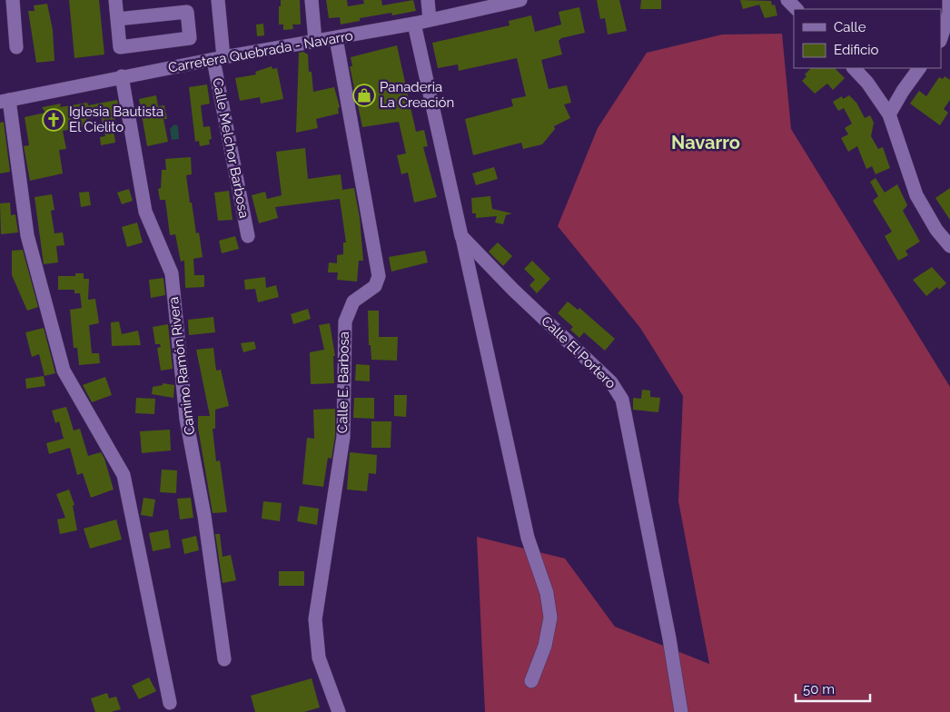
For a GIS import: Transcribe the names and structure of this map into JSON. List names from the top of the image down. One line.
{"streets":{"street":["Carretera Quebrada - Navarro","Calle Melchor Barbosa","Calle El Portero","Camino Ramón Rivera","Calle E. Barbosa"]},"crossings":[["Carretera Quebrada - Navarro","Calle Melchor Barbosa"],["Carretera Quebrada - Navarro","Camino Ramón Rivera"],["Carretera Quebrada - Navarro","Calle E. Barbosa"]],"districts":["Navarro"],"places":{"shop":["Panaderia La Creación"],"church":["Iglesia Bautista El Cielito"]},"legend":["Calle","Edificio"],"scale_bar":"50 m"}
